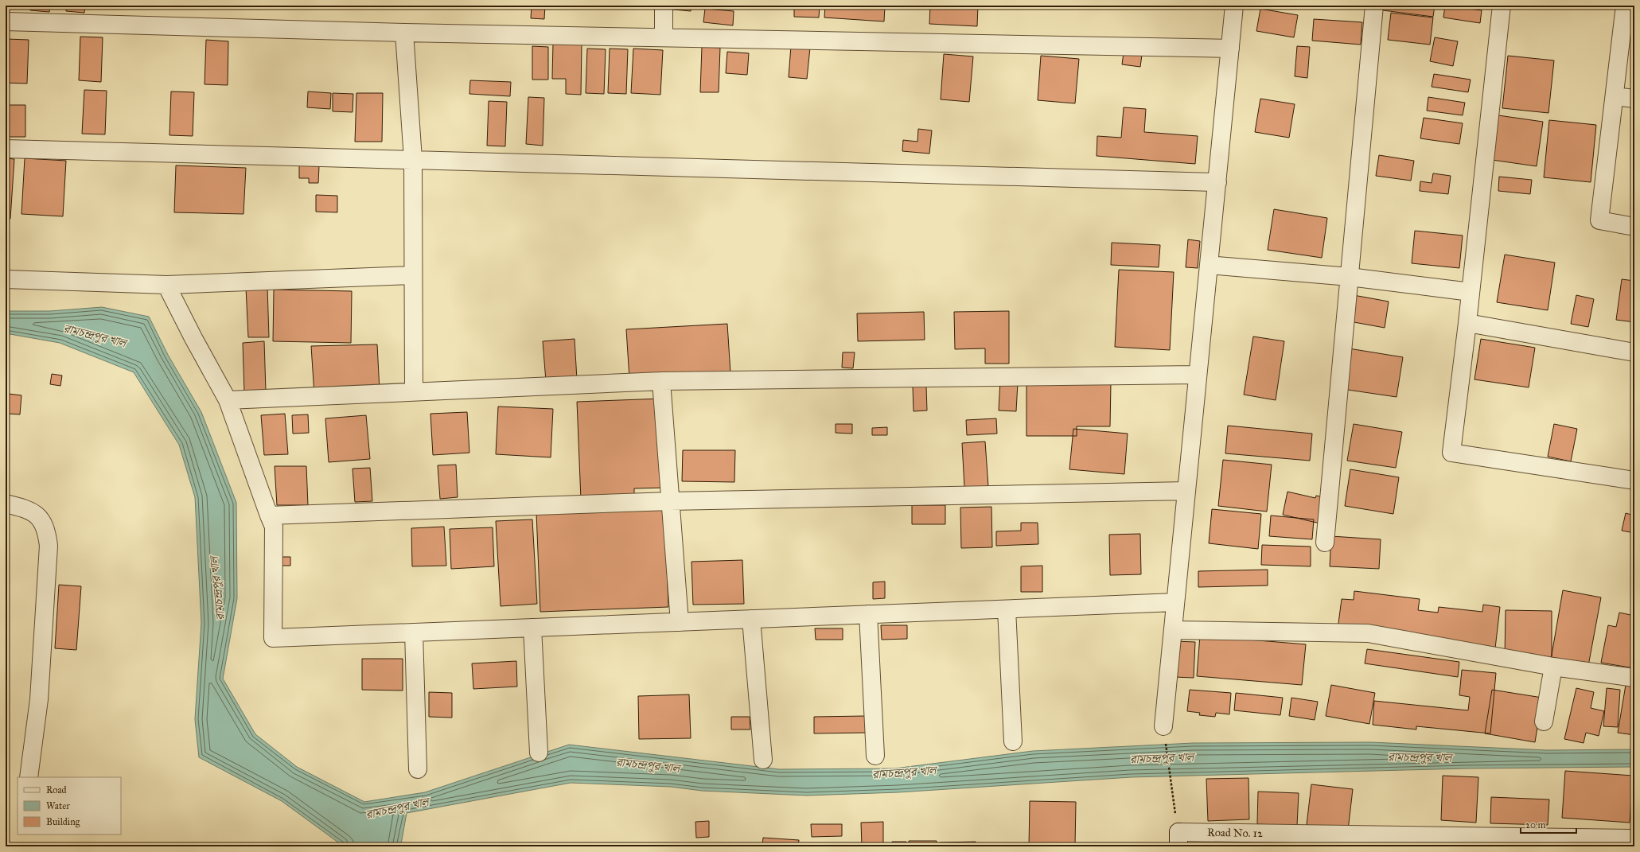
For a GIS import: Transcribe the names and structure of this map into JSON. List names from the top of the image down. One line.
{"streets":{"street":["Road No. 12"]},"water":["রামচন্দ্রপুর খাল"],"legend":["Road","Water","Building"],"scale_bar":"20 m"}
